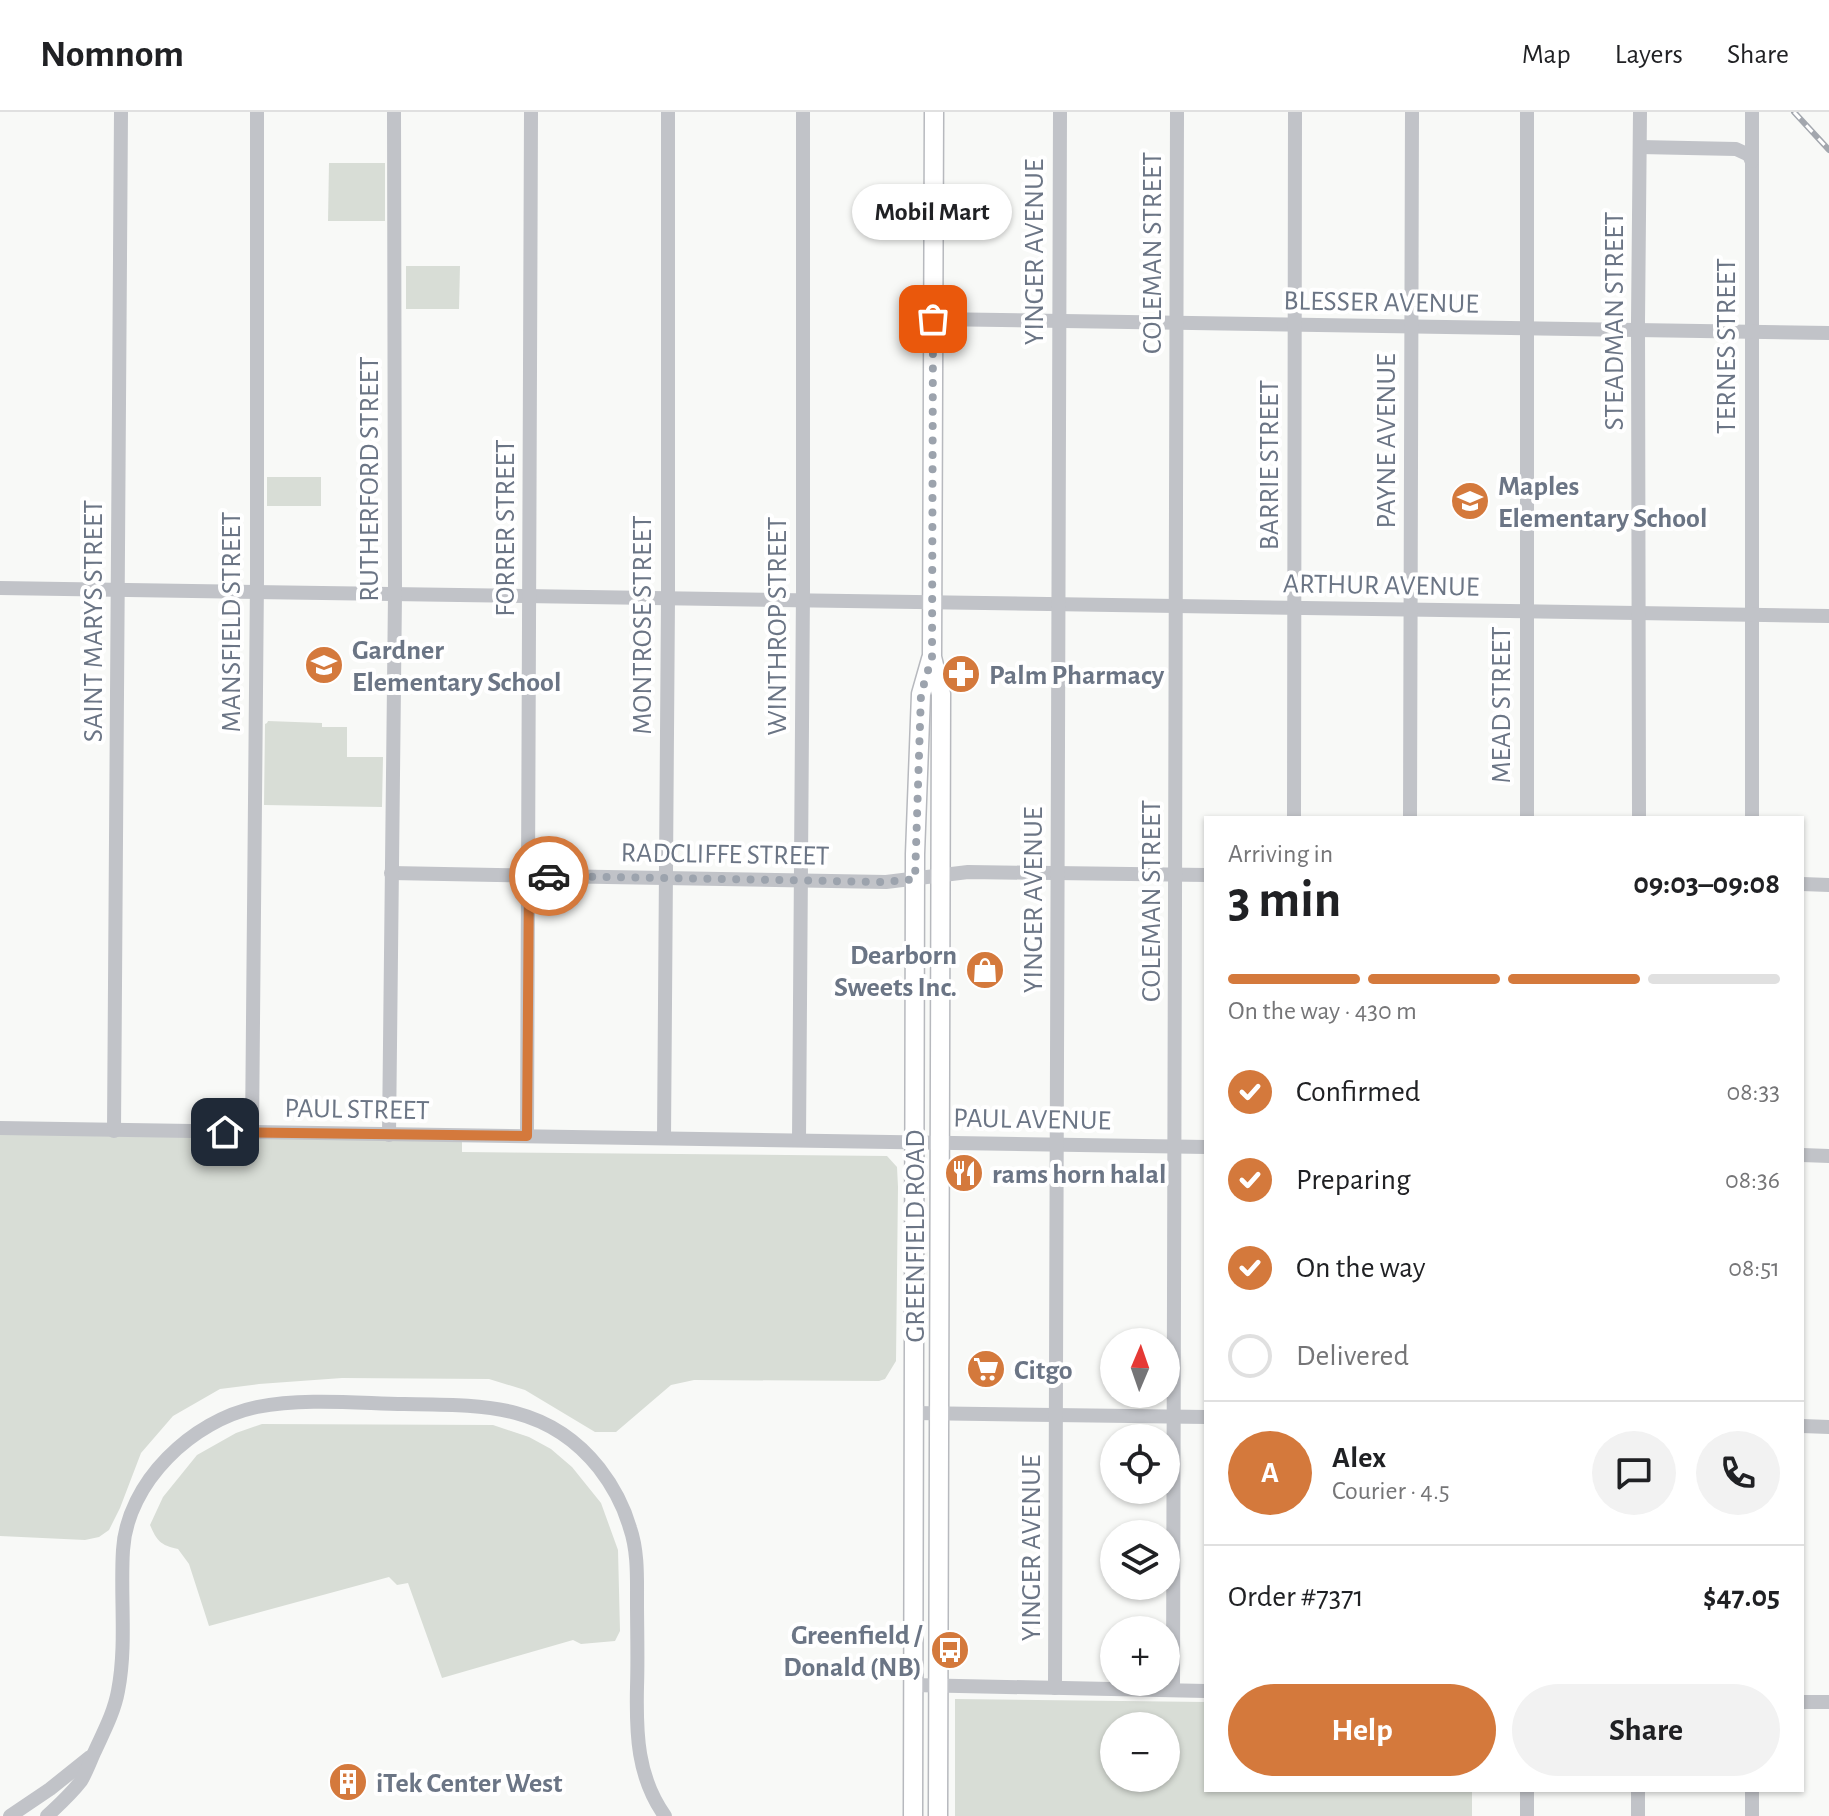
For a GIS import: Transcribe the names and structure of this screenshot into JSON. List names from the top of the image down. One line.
{"streets":{"main road":["GREENFIELD ROAD"],"street":["YINGER AVENUE","COLEMAN STREET","BLESSER AVENUE","STEADMAN STREET","TERNES STREET","PAYNE AVENUE","BARRIE STREET","RUTHERFORD STREET","FORRER STREET","ARTHUR AVENUE","SAINT MARYS STREET","MANSFIELD STREET","MONTROSE STREET","WINTHROP STREET","MEAD STREET","RADCLIFFE STREET","PAUL STREET","PAUL AVENUE"]},"crossings":[["YINGER AVENUE","BLESSER AVENUE"],["YINGER AVENUE","ARTHUR AVENUE"],["YINGER AVENUE","RADCLIFFE STREET"],["YINGER AVENUE","PAUL AVENUE"],["COLEMAN STREET","BLESSER AVENUE"],["COLEMAN STREET","ARTHUR AVENUE"],["COLEMAN STREET","RADCLIFFE STREET"],["COLEMAN STREET","PAUL AVENUE"],["BLESSER AVENUE","STEADMAN STREET"],["BLESSER AVENUE","TERNES STREET"],["BLESSER AVENUE","PAYNE AVENUE"],["BLESSER AVENUE","BARRIE STREET"],["BLESSER AVENUE","MEAD STREET"],["BLESSER AVENUE","GREENFIELD ROAD"],["STEADMAN STREET","ARTHUR AVENUE"],["TERNES STREET","ARTHUR AVENUE"],["PAYNE AVENUE","ARTHUR AVENUE"],["BARRIE STREET","ARTHUR AVENUE"],["RUTHERFORD STREET","ARTHUR AVENUE"],["RUTHERFORD STREET","RADCLIFFE STREET"],["RUTHERFORD STREET","PAUL STREET"],["FORRER STREET","ARTHUR AVENUE"],["FORRER STREET","RADCLIFFE STREET"],["FORRER STREET","PAUL STREET"],["ARTHUR AVENUE","SAINT MARYS STREET"],["ARTHUR AVENUE","MANSFIELD STREET"],["ARTHUR AVENUE","MONTROSE STREET"],["ARTHUR AVENUE","WINTHROP STREET"],["ARTHUR AVENUE","MEAD STREET"],["ARTHUR AVENUE","GREENFIELD ROAD"],["SAINT MARYS STREET","PAUL STREET"],["MANSFIELD STREET","PAUL STREET"],["MONTROSE STREET","RADCLIFFE STREET"],["MONTROSE STREET","PAUL STREET"],["MONTROSE STREET","PAUL AVENUE"],["WINTHROP STREET","RADCLIFFE STREET"],["WINTHROP STREET","PAUL AVENUE"],["RADCLIFFE STREET","GREENFIELD ROAD"],["PAUL STREET","PAUL AVENUE"],["PAUL AVENUE","GREENFIELD ROAD"]],"places":{"other":["Mobil Mart"],"school or university":["Maples Elementary School","Gardner Elementary School"],"pharmacy":["Palm Pharmacy"],"shop":["Dearborn Sweets Inc."],"restaurant":["rams horn halal"],"supermarket":["Citgo"],"bus stop":["Greenfield / Donald (NB)"],"building":["iTek Center West"]},"north":"top","page":{"header":"Nomnom","nav":["Map","Layers","Share"],"bubble":"Mobil Mart","heading":["3 min","Arriving in","09:03–09:08"],"panel":["Alex","Courier · 4.5","Order #7371","$47.05"],"bar":"On the way · 430 m","list":[["Confirmed","08:33"],["Preparing","08:36"],["On the way","08:51"],"Delivered"],"map_buttons":["+","−"],"round":"A","buttons":["Help","Share"]}}
